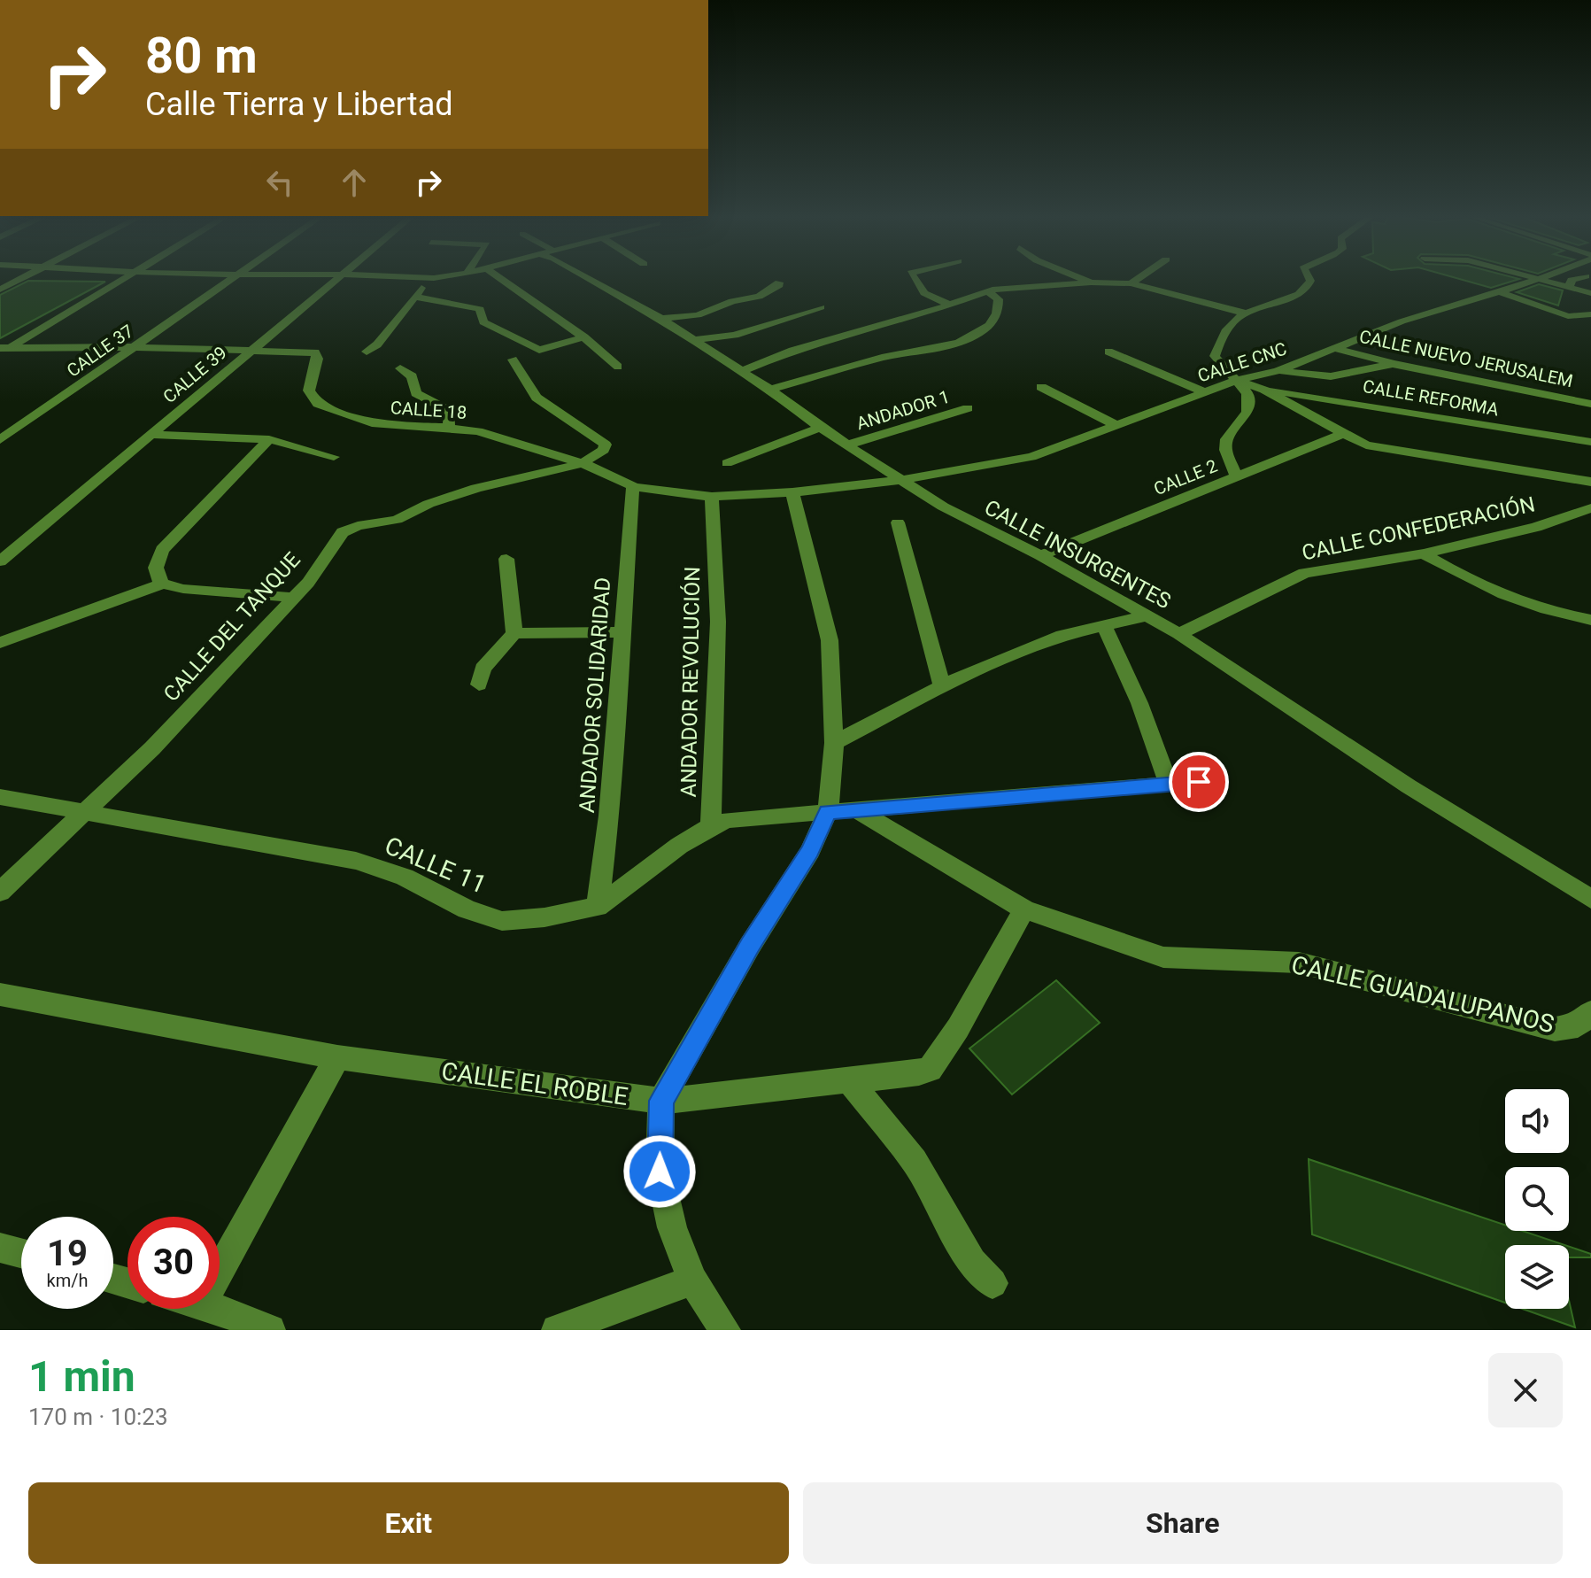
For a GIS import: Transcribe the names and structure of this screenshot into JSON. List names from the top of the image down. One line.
{"streets":{"street":["CALLE 37","CALLE NUEVO JERUSALEM","CALLE CNC","CALLE 39","CALLE REFORMA","CALLE 18","ANDADOR 1","CALLE 2","CALLE CONFEDERACIÓN","CALLE INSURGENTES","CALLE DEL TANQUE","ANDADOR REVOLUCIÓN","ANDADOR SOLIDARIDAD","CALLE 11","CALLE GUADALUPANOS","CALLE EL ROBLE"]},"crossings":[["CALLE 37","CALLE 18"],["CALLE NUEVO JERUSALEM","CALLE CNC"],["CALLE CNC","CALLE 18"],["CALLE CNC","CALLE INSURGENTES"],["CALLE 39","CALLE 18"],["CALLE 18","CALLE INSURGENTES"],["CALLE 18","CALLE DEL TANQUE"],["CALLE 18","ANDADOR REVOLUCIÓN"],["CALLE 18","ANDADOR SOLIDARIDAD"],["ANDADOR 1","CALLE INSURGENTES"],["CALLE 2","CALLE INSURGENTES"],["CALLE CONFEDERACIÓN","CALLE INSURGENTES"],["CALLE DEL TANQUE","CALLE 11"],["ANDADOR REVOLUCIÓN","CALLE 11"],["ANDADOR SOLIDARIDAD","CALLE 11"],["CALLE 11","CALLE GUADALUPANOS"],["CALLE GUADALUPANOS","CALLE EL ROBLE"]],"page":{"turn":["80 m","Calle Tierra y Libertad"],"speed":"19 km/h","limit":"30","heading":["1 min","170 m · 10:23"],"buttons":["Exit","Share"]}}
